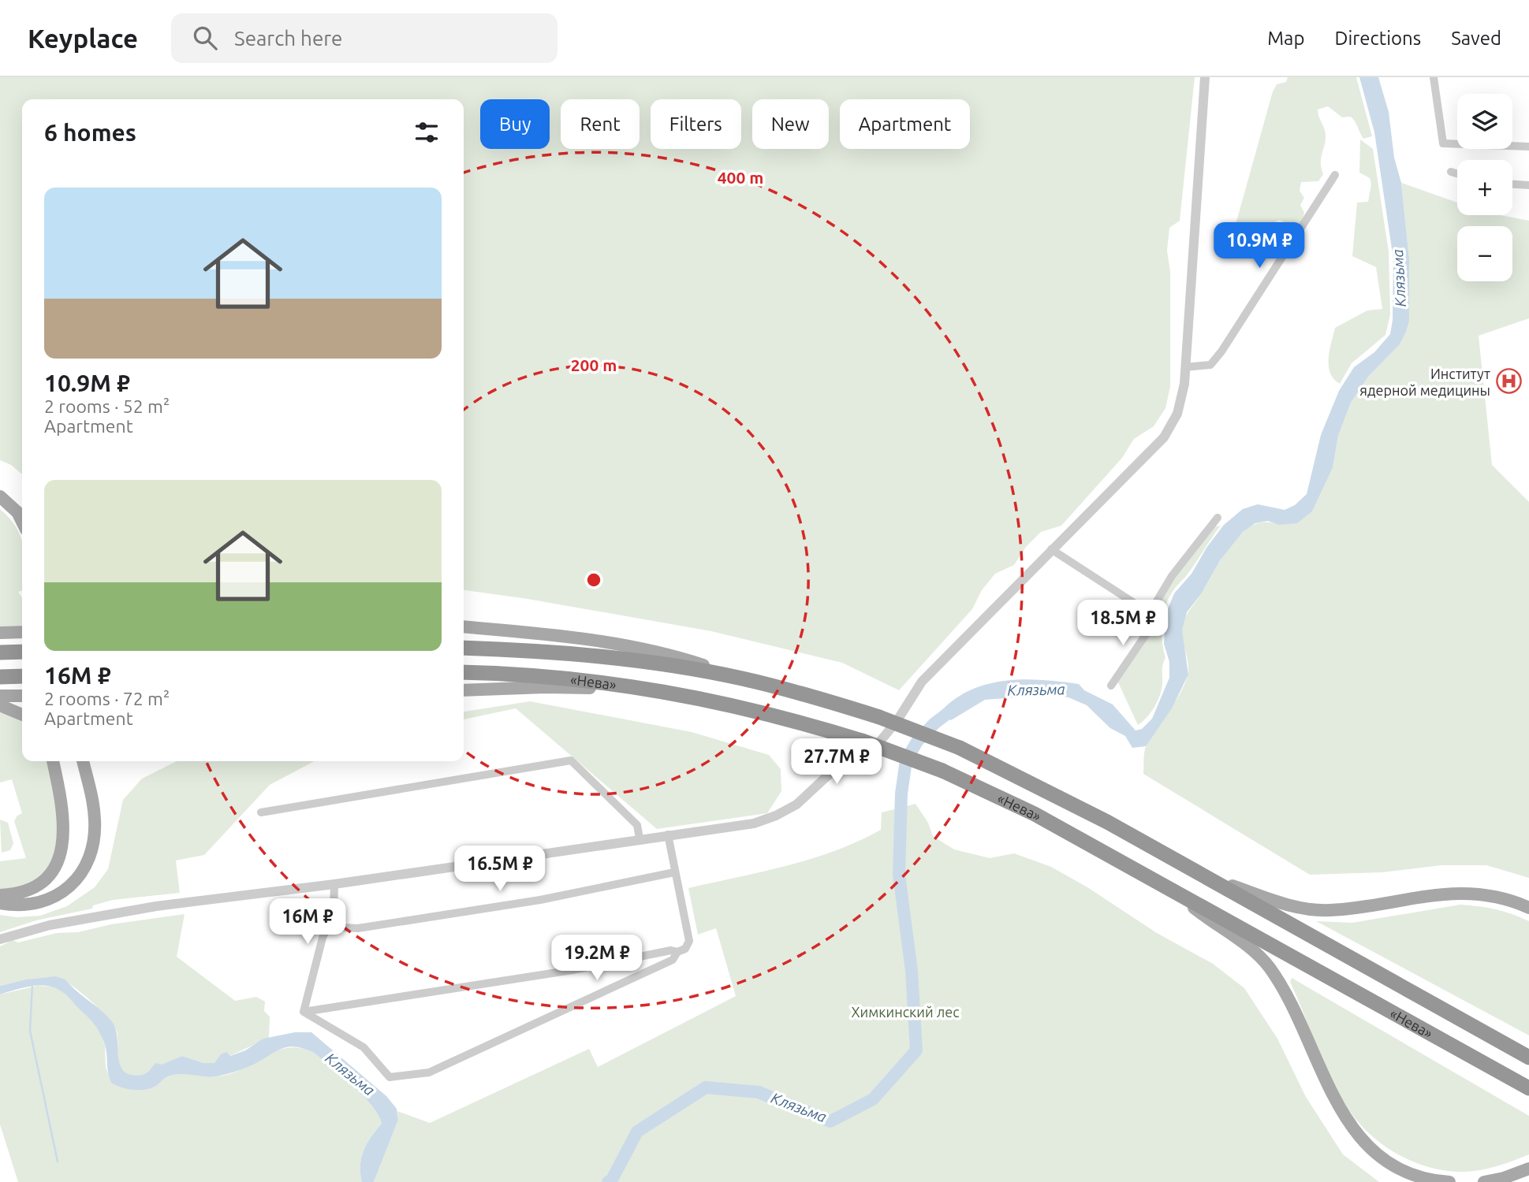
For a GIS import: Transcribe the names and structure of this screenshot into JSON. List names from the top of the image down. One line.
{"streets":{"highway":["«Нева»"]},"water":["Клязьма"],"parks":["Химкинский лес"],"places":{"hospital":["Институт ядерной медицины"]},"page":{"header":"Keyplace","search":"Search here","nav":["Map","Directions","Saved"],"map_buttons":["+","−"],"chip":["Buy","Rent","Filters","New","Apartment"],"heading":"6 homes","list":[{"name":"10.9M ₽","note":"2 rooms · 52 m² · Apartment"},{"name":"16M ₽","note":"2 rooms · 72 m² · Apartment"}],"price":["10.9M ₽","18.5M ₽","27.7M ₽","16.5M ₽","16M ₽","19.2M ₽"]},"rings":["400 m","200 m"]}
